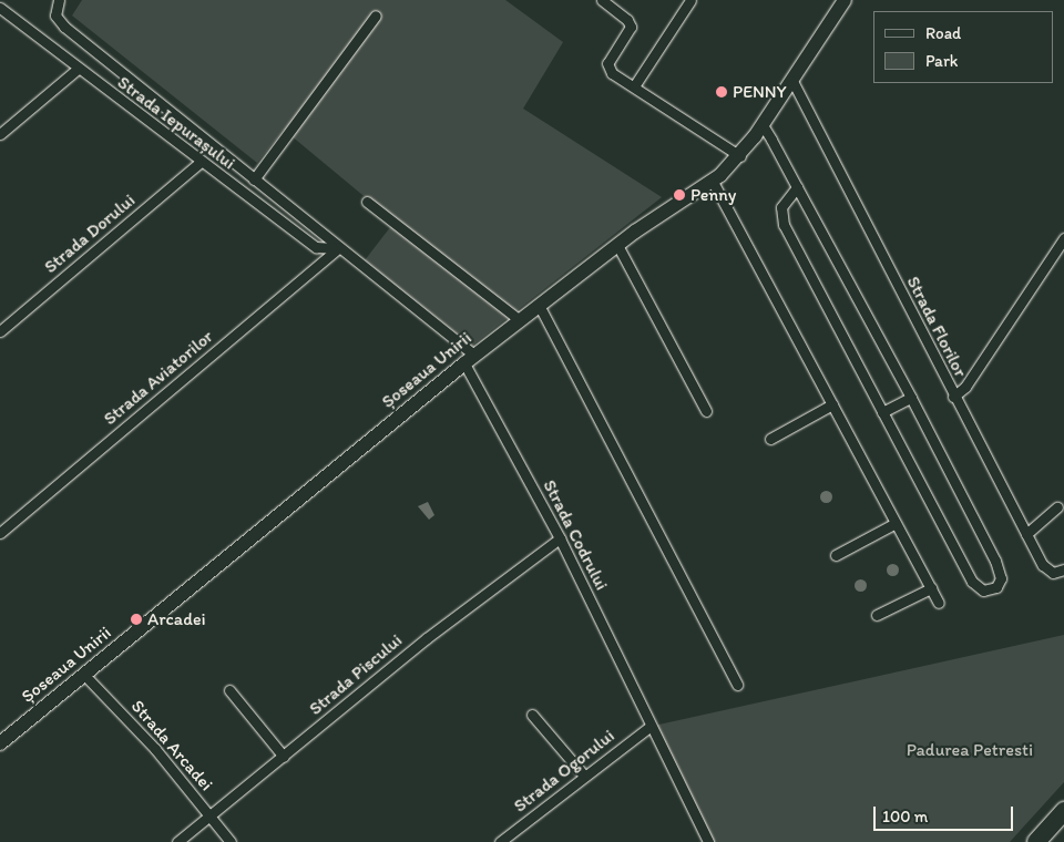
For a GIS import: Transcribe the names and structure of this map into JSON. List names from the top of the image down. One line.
{"streets":{"main road":["Șoseaua Unirii"],"street":["Strada Iepurașului","Strada Dorului","Strada Florilor","Strada Aviatorilor","Strada Codrului","Strada Piscului","Strada Arcadei","Strada Ogorului"]},"crossings":[["Strada Iepurașului","Strada Dorului"],["Strada Iepurașului","Șoseaua Unirii"],["Strada Iepurașului","Strada Aviatorilor"],["Strada Iepurașului","Strada Codrului"],["Strada Florilor","Șoseaua Unirii"],["Șoseaua Unirii","Strada Codrului"],["Șoseaua Unirii","Strada Arcadei"],["Strada Codrului","Strada Piscului"],["Strada Codrului","Strada Ogorului"],["Strada Piscului","Strada Arcadei"]],"parks":["Padurea Petresti"],"places":["PENNY","Penny","Arcadei"],"legend":["Road","Park"],"scale_bar":"100 m"}
